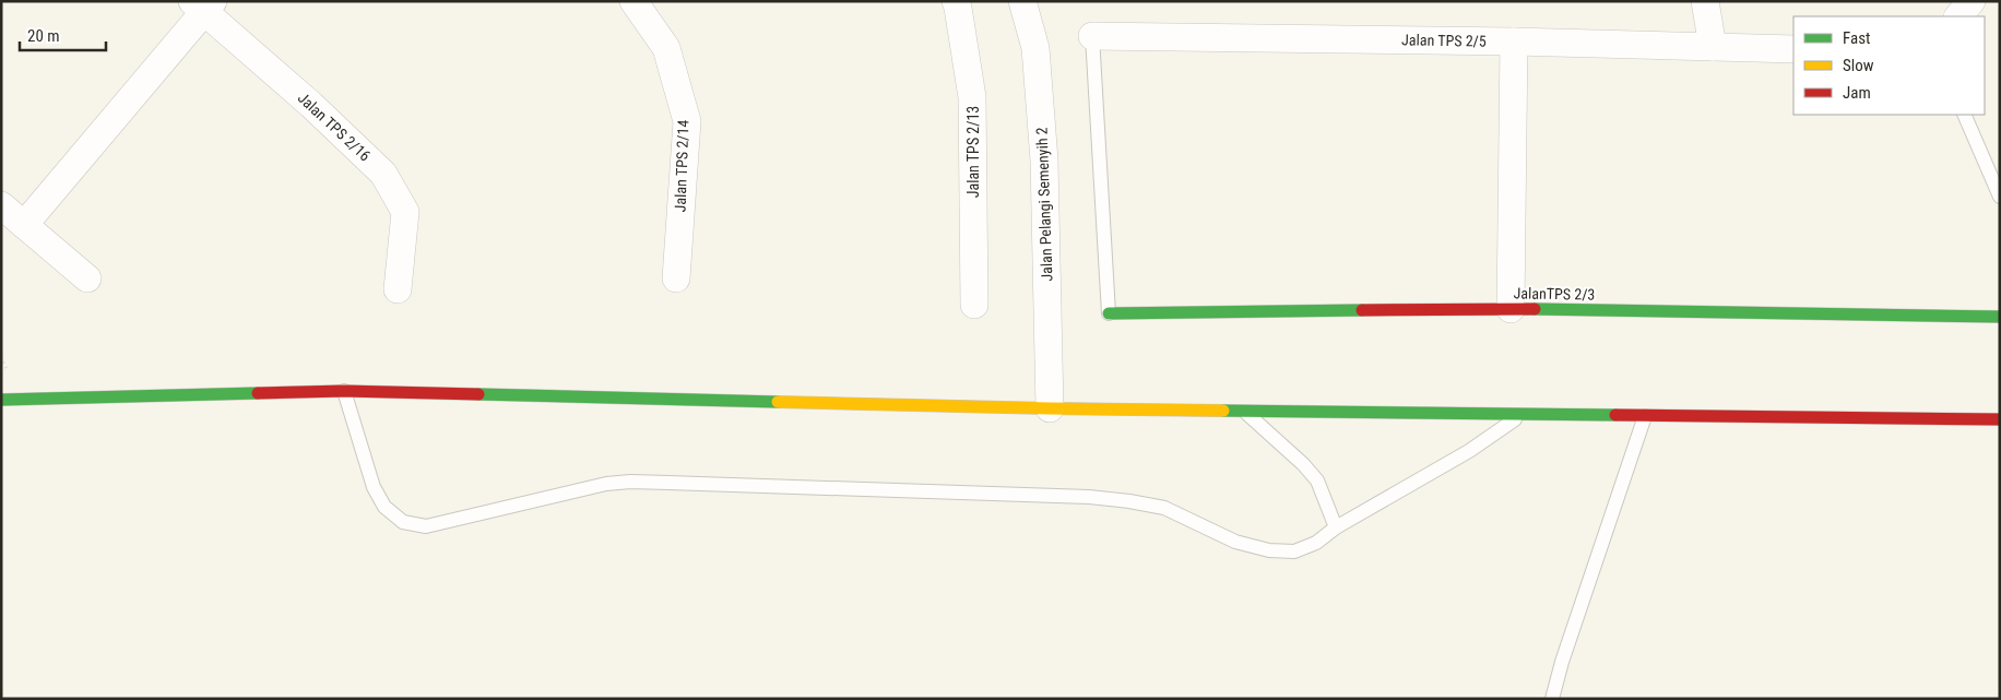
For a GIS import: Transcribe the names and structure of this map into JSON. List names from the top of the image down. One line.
{"streets":{"street":["Jalan TPS 2/5","Jalan TPS 2/16","Jalan TPS 2/13","Jalan TPS 2/14","Jalan Pelangi Semenyih 2","JalanTPS 2/3"]},"legend":["Fast","Slow","Jam"],"scale_bar":"20 m"}
